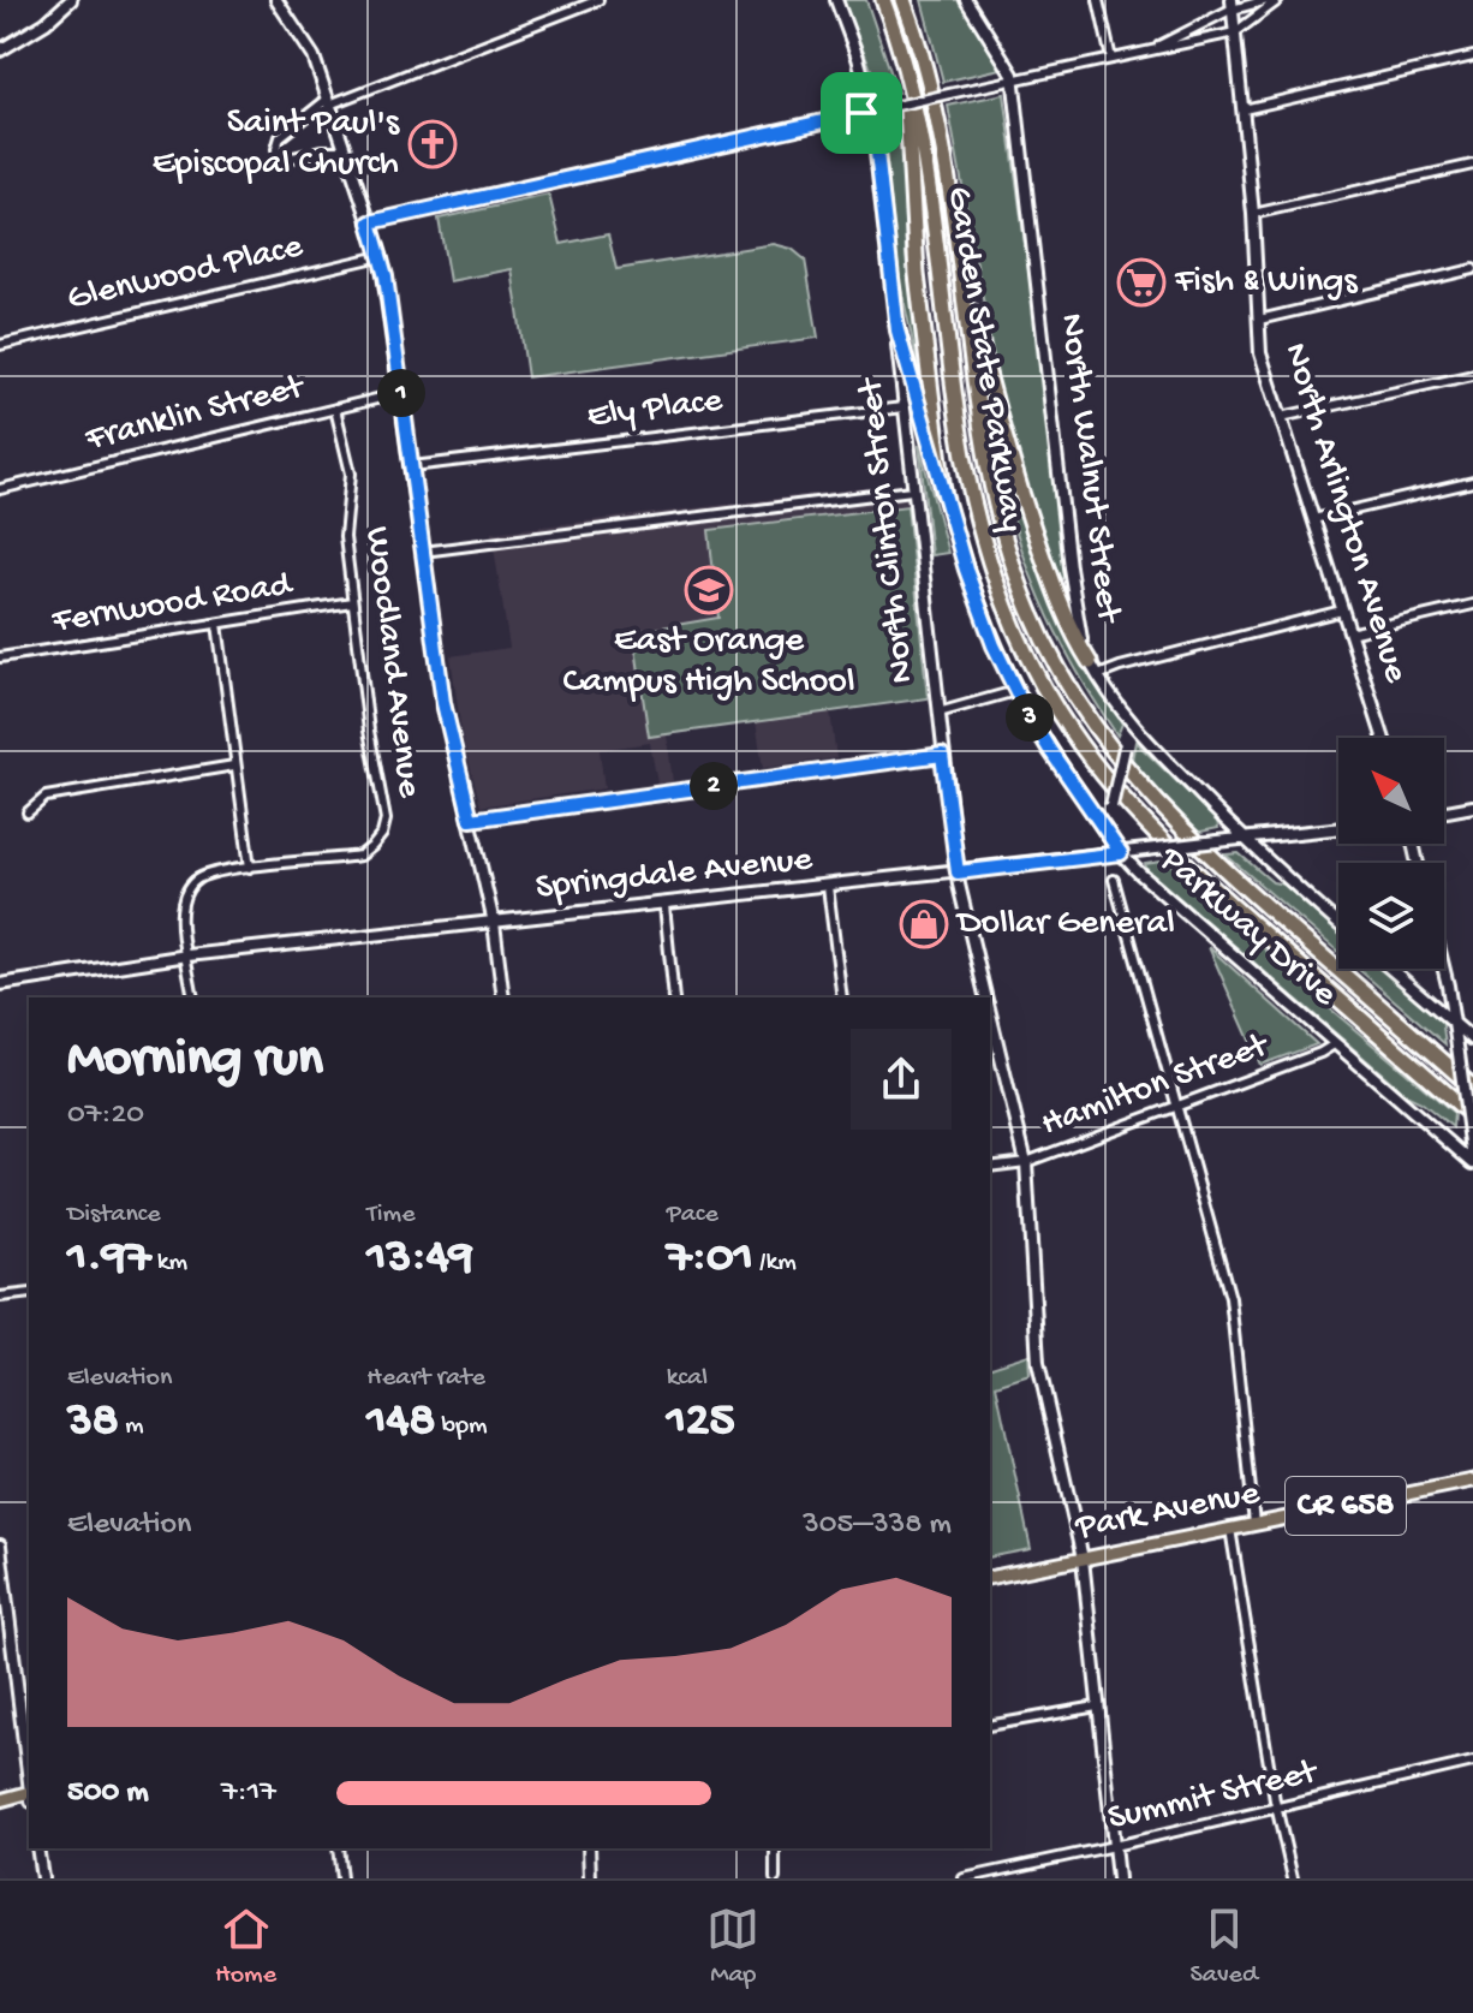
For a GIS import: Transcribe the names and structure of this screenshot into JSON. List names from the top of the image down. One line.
{"streets":{"highway":["Garden State Parkway"],"main road":["CR 658","Park Avenue"],"street":["Glenwood Place","Ely Place","Franklin Street","North Walnut Street","North Arlington Avenue","North Clinton Street","Fernwood Road","Woodland Avenue","Springdale Avenue","Parkway Drive","Hamilton Street","Summit Street"]},"crossings":[["Ely Place","North Clinton Street"],["Franklin Street","Woodland Avenue"],["North Walnut Street","Springdale Avenue"],["North Walnut Street","Parkway Drive"],["North Clinton Street","Springdale Avenue"],["North Clinton Street","Parkway Drive"],["North Clinton Street","Hamilton Street"],["North Clinton Street","Park Avenue"],["North Clinton Street","Summit Street"],["Fernwood Road","Woodland Avenue"],["Woodland Avenue","Springdale Avenue"],["Springdale Avenue","Parkway Drive"],["Parkway Drive","Hamilton Street"]],"places":{"church":["Saint Paul's Episcopal Church"],"supermarket":["Fish & Wings"],"school or university":["East Orange Campus High School"],"shop":["Dollar General"]},"north":"top left","page":{"pins":["1","3","2"],"heading":["Morning run","07:20"],"stats":[["Distance","1.97 km"],["Time","13:49"],["Pace","7:01 /km"],["Elevation","38 m"],["Heart rate","148 bpm"],["kcal","125"]],"chart":["Elevation","305–338 m"],"list":[{"name":"500 m","note":"7:17"}],"tabs":["Home","Map","Saved"]}}
